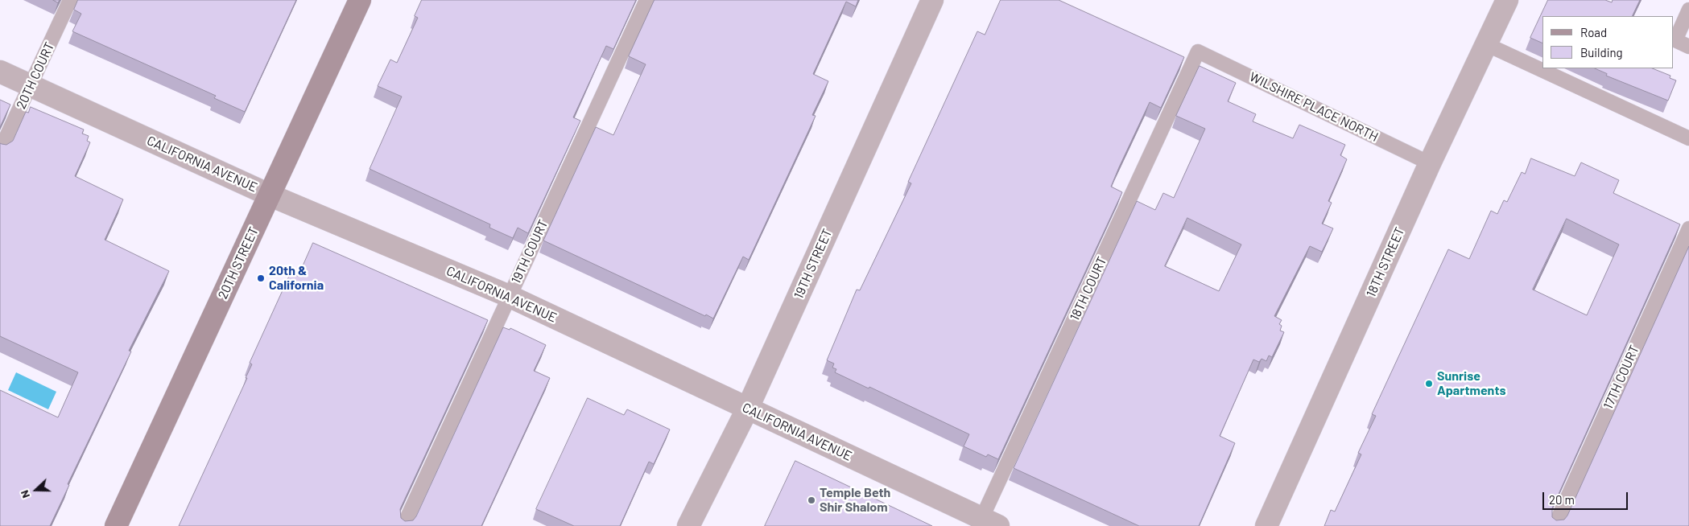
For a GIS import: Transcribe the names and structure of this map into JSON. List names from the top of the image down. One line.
{"streets":{"street":["CALIFORNIA AVENUE","18TH STREET","20TH STREET","19TH STREET"],"lane":["20TH COURT","WILSHIRE PLACE NORTH","19TH COURT","18TH COURT","17TH COURT"]},"crossings":[["20TH COURT","CALIFORNIA AVENUE"],["WILSHIRE PLACE NORTH","18TH STREET"],["WILSHIRE PLACE NORTH","18TH COURT"],["CALIFORNIA AVENUE","19TH COURT"],["CALIFORNIA AVENUE","20TH STREET"],["CALIFORNIA AVENUE","19TH STREET"],["CALIFORNIA AVENUE","18TH COURT"]],"places":["20th & California","Sunrise Apartments","Temple Beth Shir Shalom"],"legend":["Road","Building"],"scale_bar":"20 m","north":"left"}
